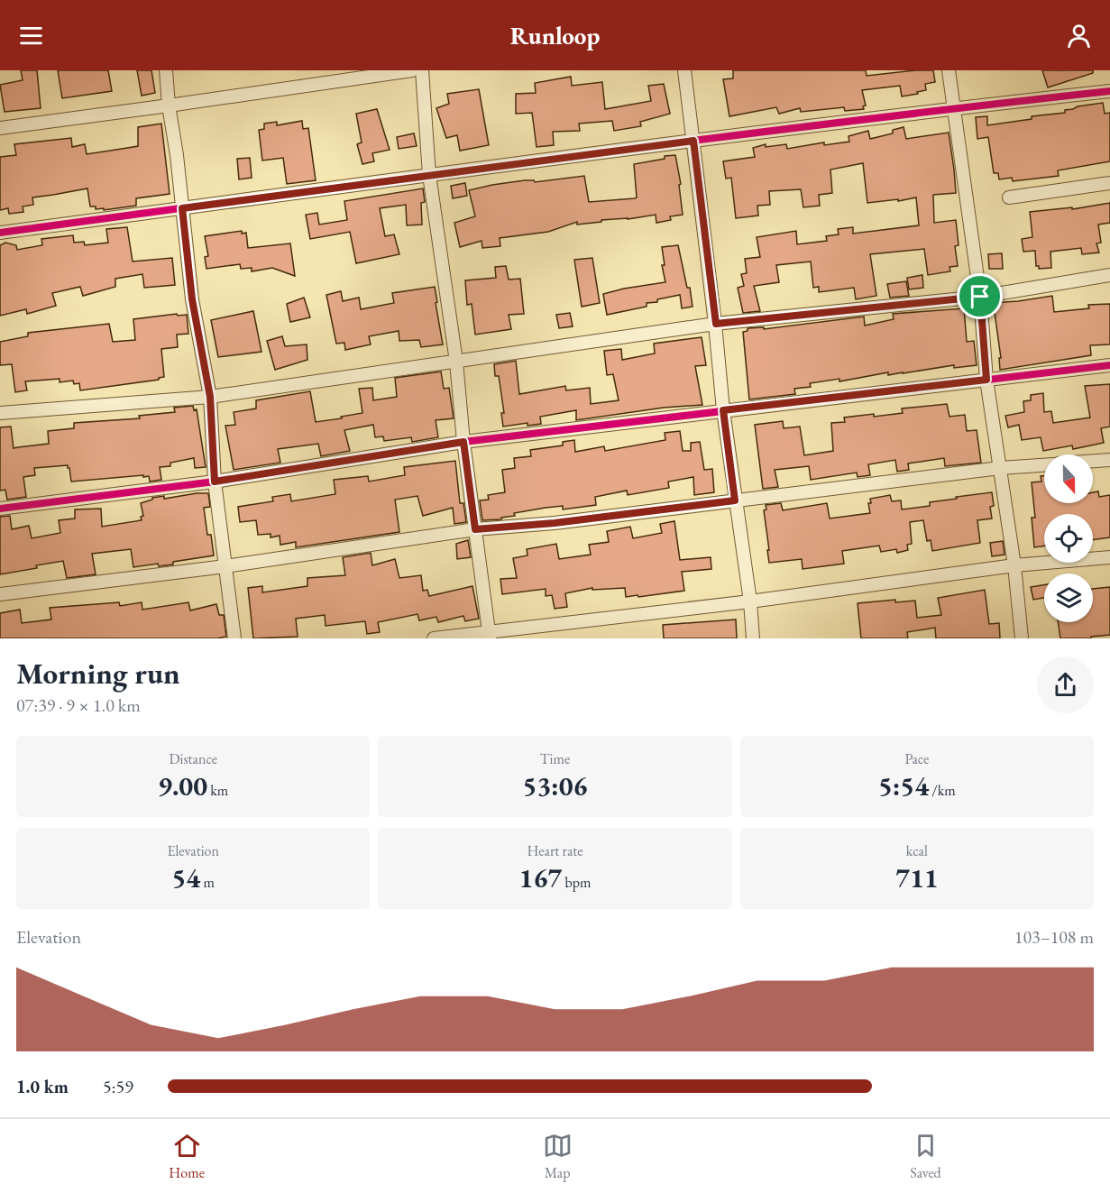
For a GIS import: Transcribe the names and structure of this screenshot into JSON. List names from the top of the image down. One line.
{"north":"bottom","page":{"header":"Runloop","heading":["Morning run","07:39 · 9 × 1.0 km"],"stats":[["Distance","9.00 km"],["Time","53:06"],["Pace","5:54 /km"],["Elevation","54 m"],["Heart rate","167 bpm"],["kcal","711"]],"chart":["Elevation","103–108 m"],"list":[{"name":"1.0 km","note":"5:59"}],"tabs":["Home","Map","Saved"]}}
